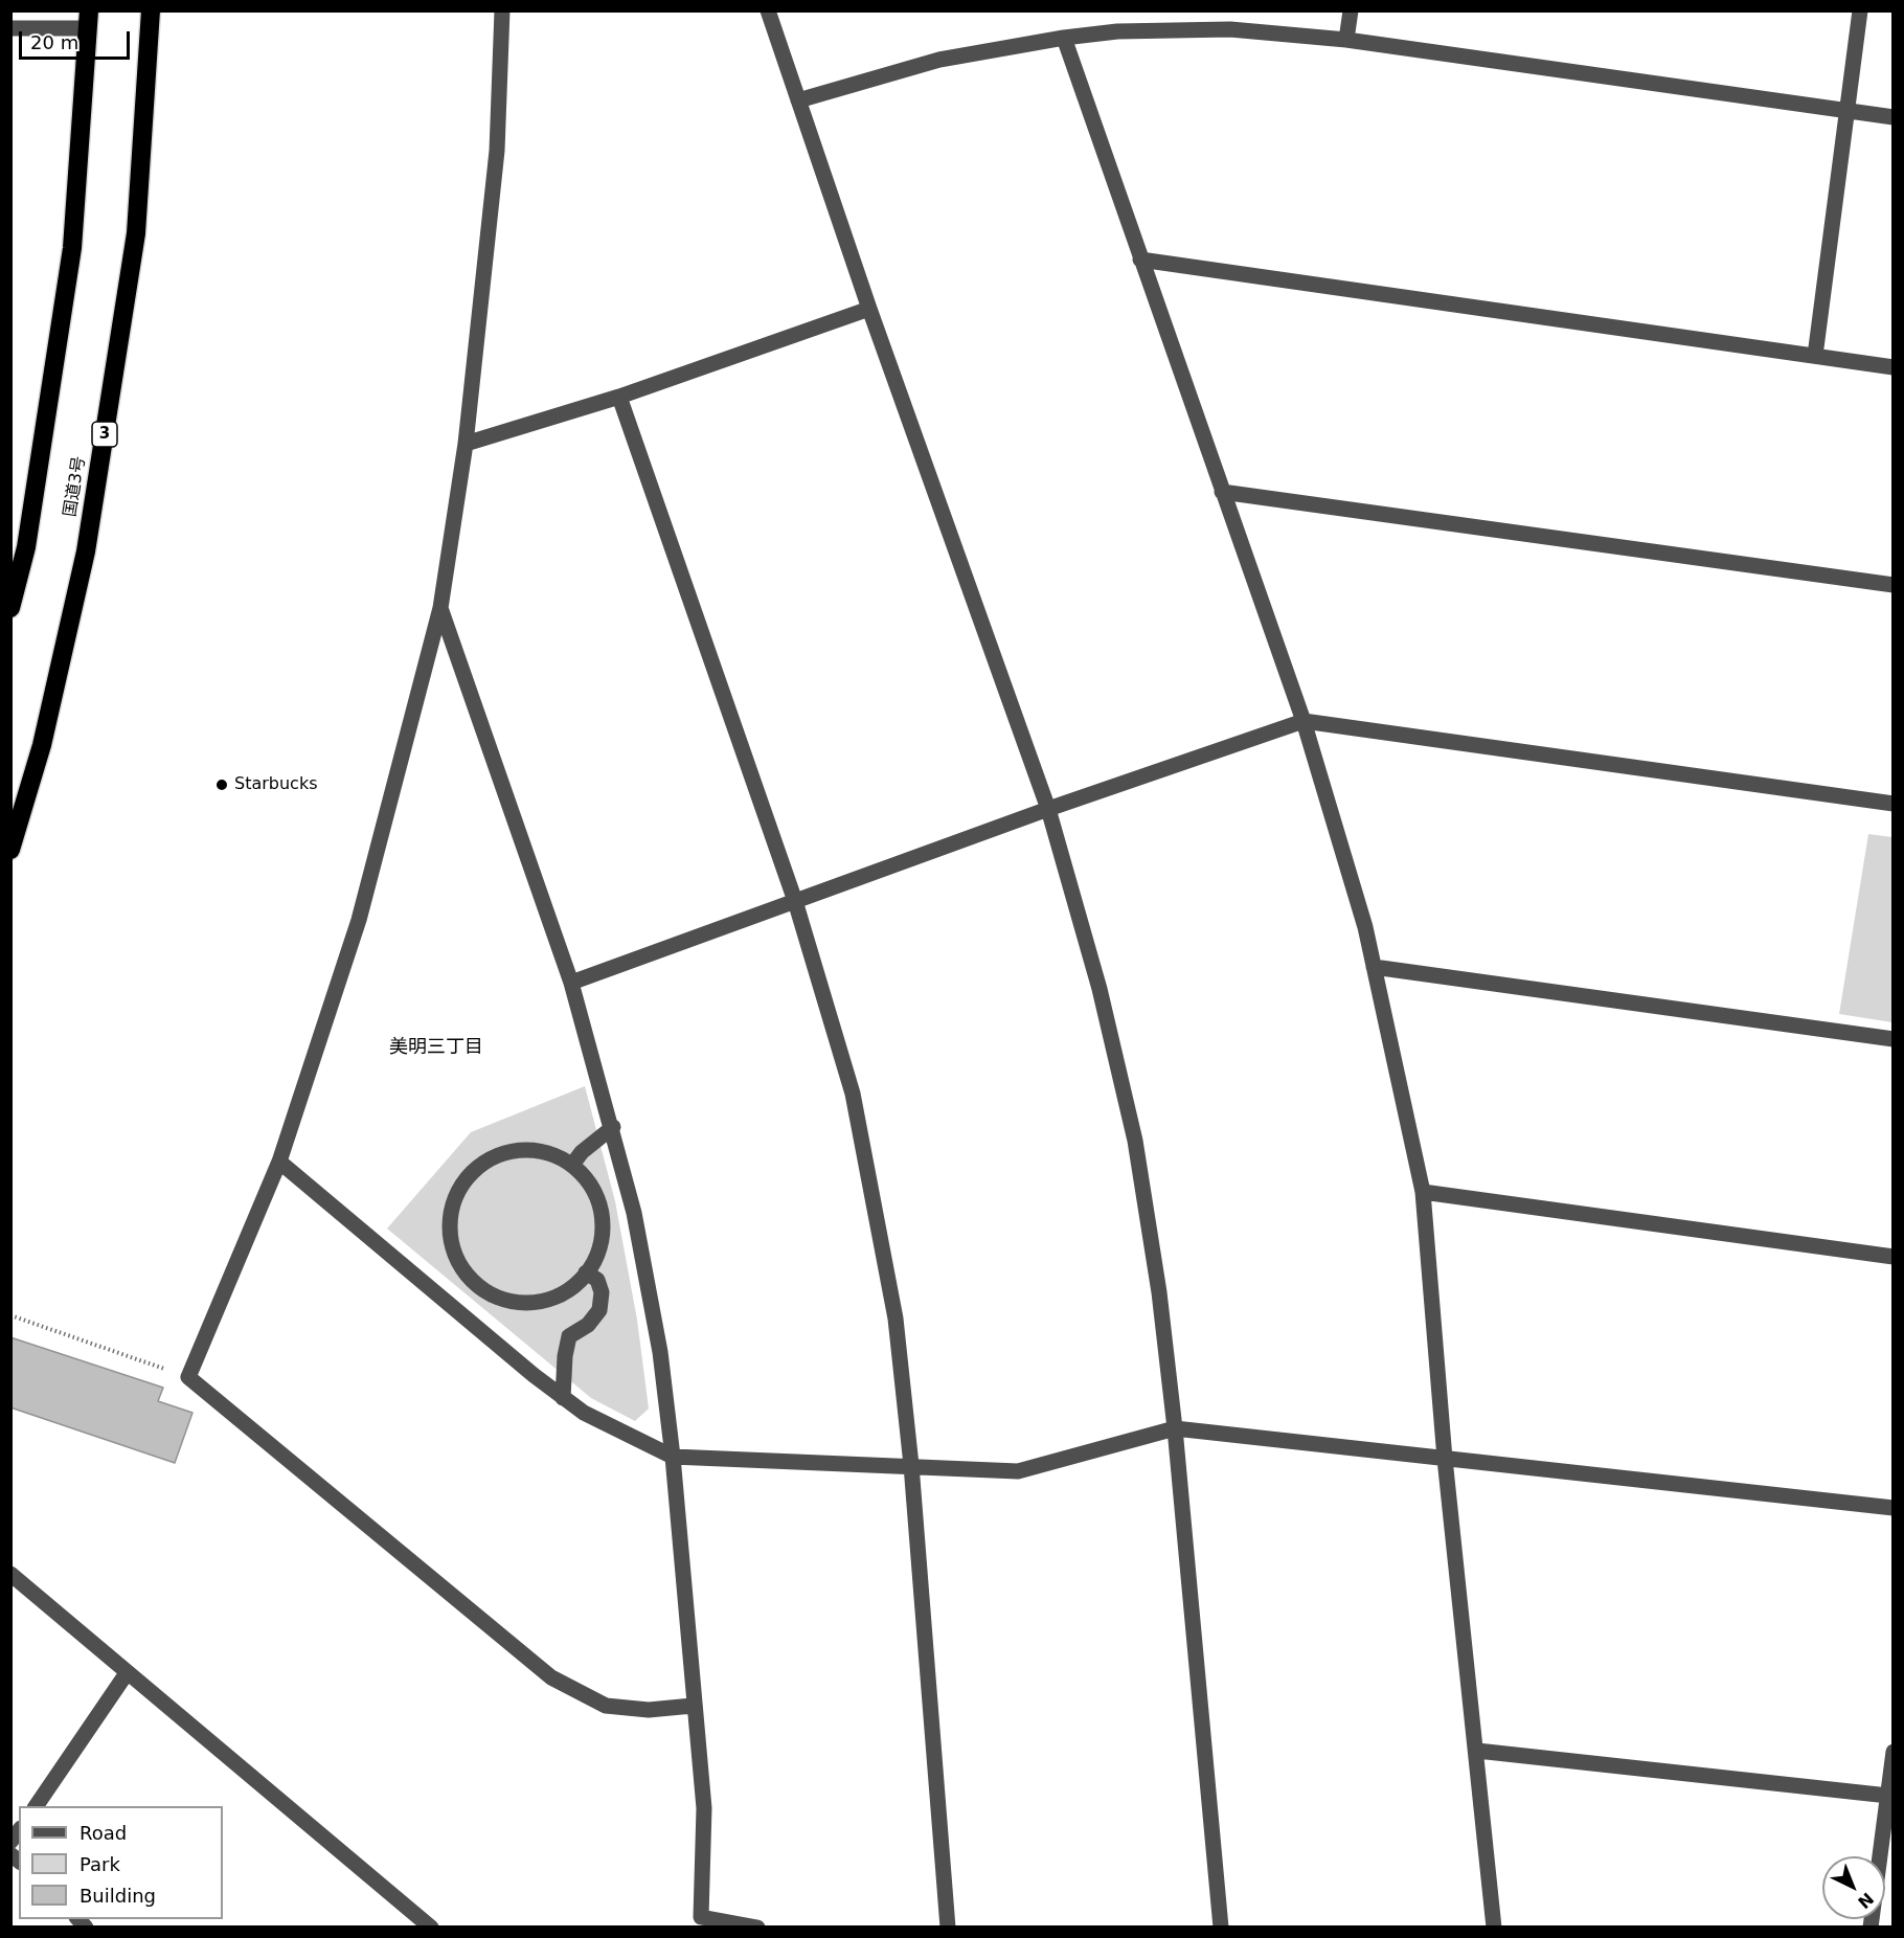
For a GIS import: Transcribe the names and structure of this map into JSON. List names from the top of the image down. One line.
{"streets":{"highway":["3","国道3号"]},"districts":["美明三丁目"],"places":["Starbucks"],"legend":["Road","Park","Building"],"scale_bar":"20 m","north":"bottom right"}
